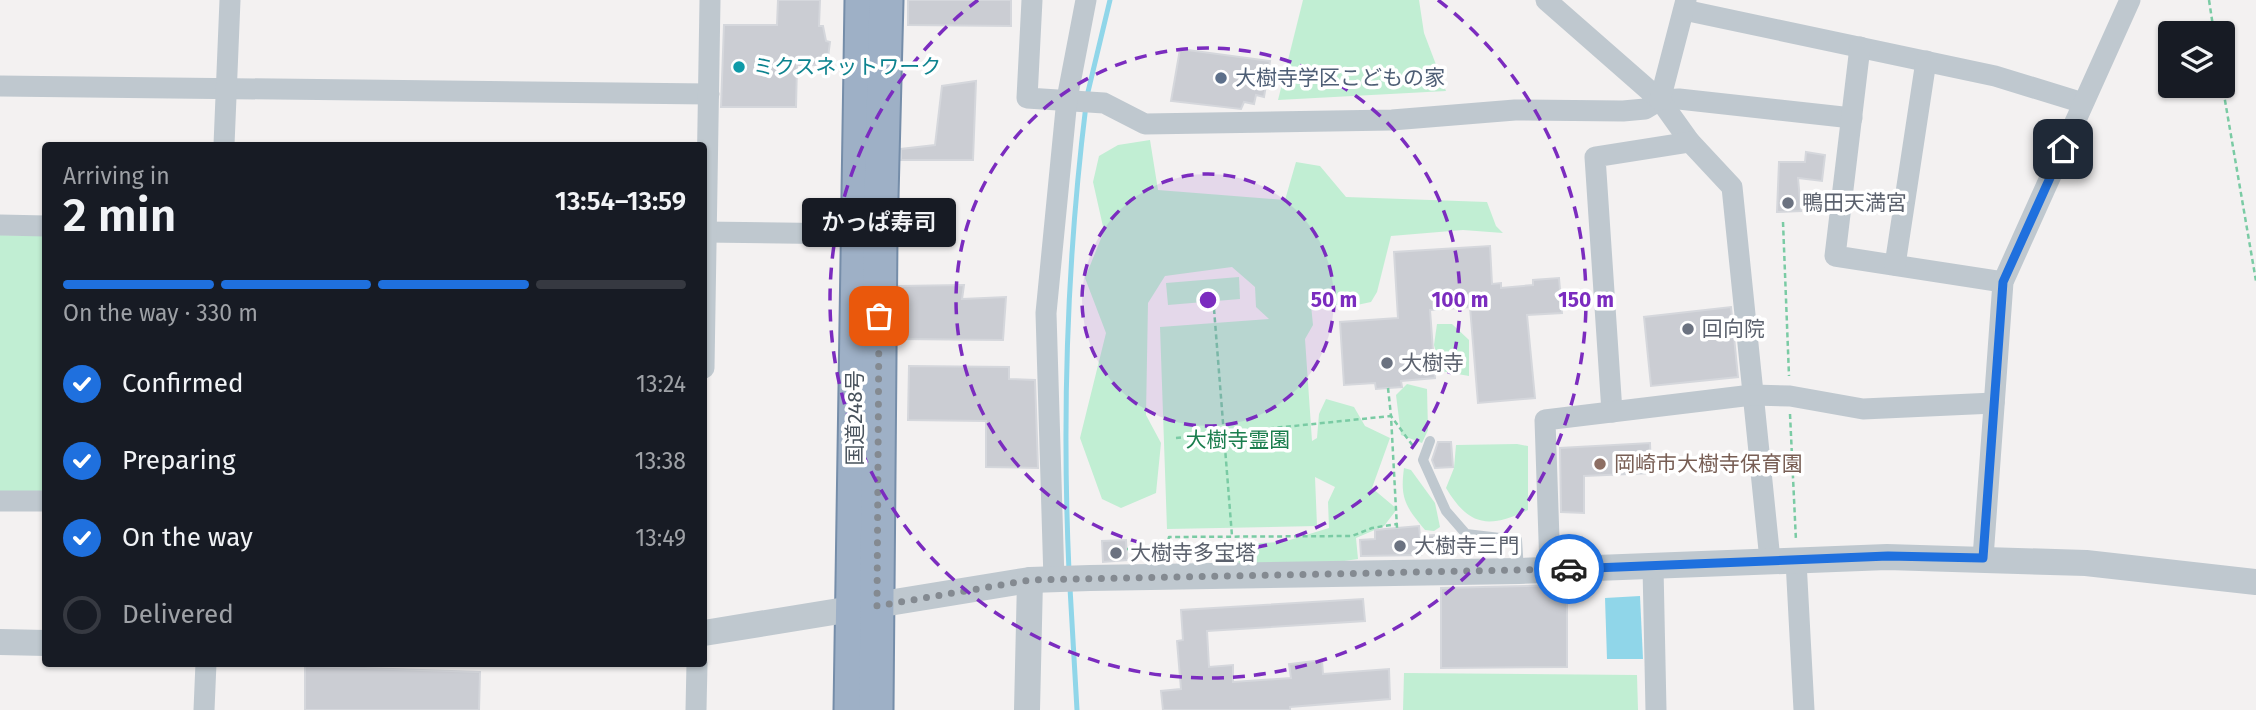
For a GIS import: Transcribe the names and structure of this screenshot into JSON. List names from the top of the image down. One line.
{"streets":{"highway":["国道248号"]},"parks":["大樹寺霊園"],"places":["ミクスネットワーク","大樹寺学区こどもの家","鴨田天満宮","かっぱ寿司","回向院","大樹寺","岡崎市大樹寺保育園","大樹寺三門","大樹寺多宝塔"],"page":{"heading":["2 min","Arriving in","13:54–13:59"],"bubble":"かっぱ寿司","bar":"On the way · 330 m","list":[["Confirmed","13:24"],["Preparing","13:38"],["On the way","13:49"],"Delivered"]},"rings":["50 m","100 m","150 m"]}
